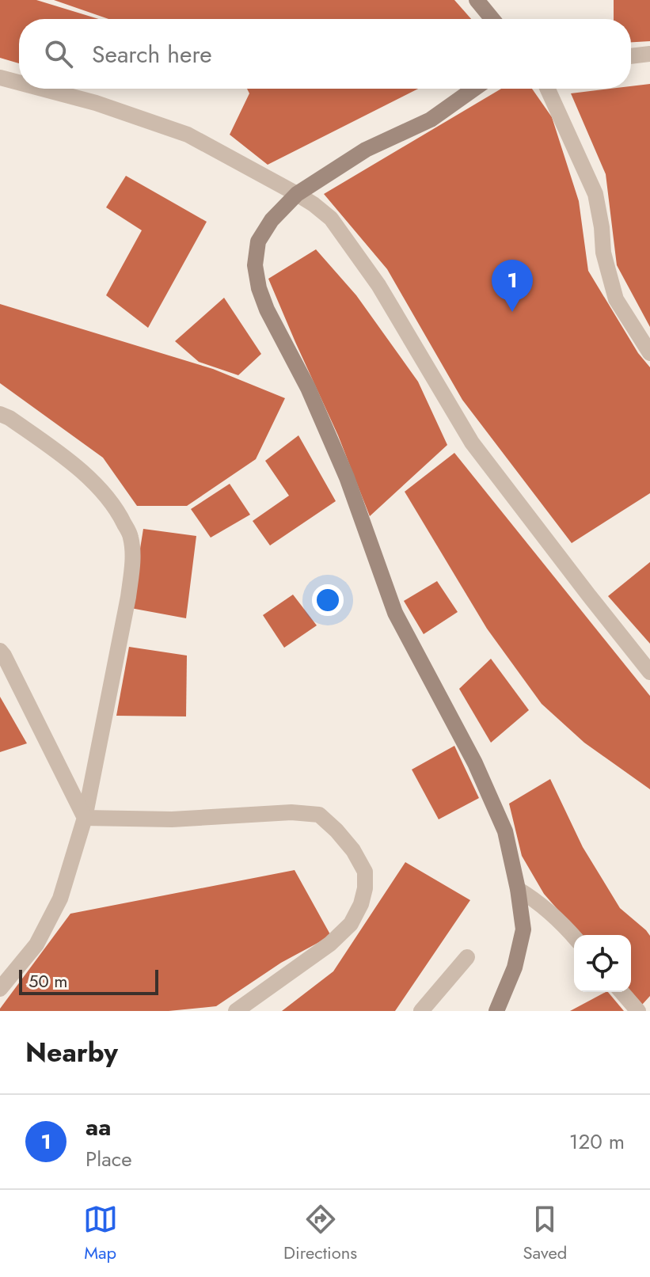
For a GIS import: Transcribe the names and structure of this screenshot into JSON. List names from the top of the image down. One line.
{"scale_bar":"50 m","page":{"search":"Search here","pins":"1","scale":"50 m","heading":"Nearby","list":[{"mark":"1","name":"aa","note":"Place","value":"120 m"}],"nav":["Map","Directions","Saved"]}}
